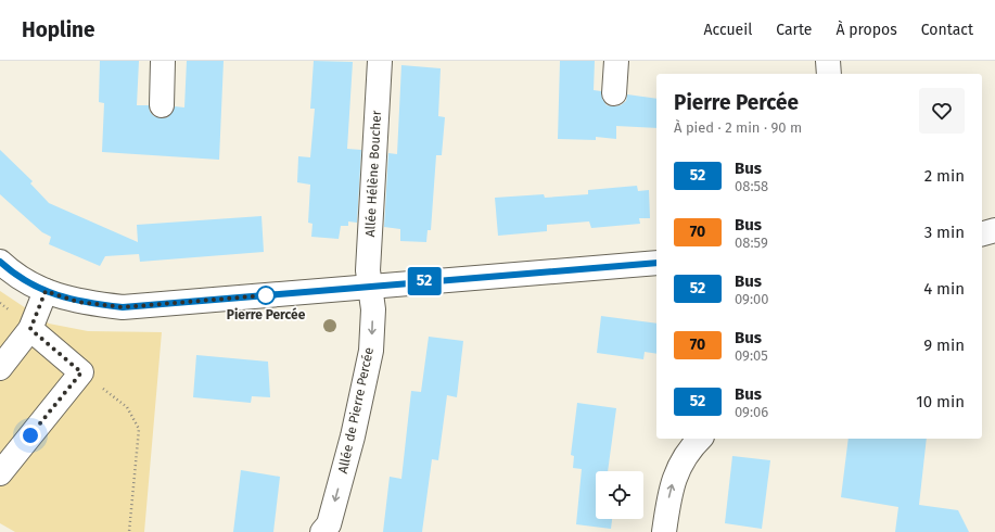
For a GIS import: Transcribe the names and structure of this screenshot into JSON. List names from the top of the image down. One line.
{"streets":{"street":["Allée Hélène Boucher","Allée de Pierre Percée"]},"crossings":[["Allée Hélène Boucher","Allée de Pierre Percée"]],"one_way":["Allée de Pierre Percée"],"places":["Pierre Percée"],"lines":["bus line 52"],"page":{"header":"Hopline","nav":["Accueil","Carte","À propos","Contact"],"on_map":"52","heading":["Pierre Percée","À pied · 2 min · 90 m"],"list":[{"mark":"52","name":"Bus","note":"08:58","value":"2 min"},{"mark":"70","name":"Bus","note":"08:59","value":"3 min"},{"mark":"52","name":"Bus","note":"09:00","value":"4 min"},{"mark":"70","name":"Bus","note":"09:05","value":"9 min"},{"mark":"52","name":"Bus","note":"09:06","value":"10 min"}]}}
